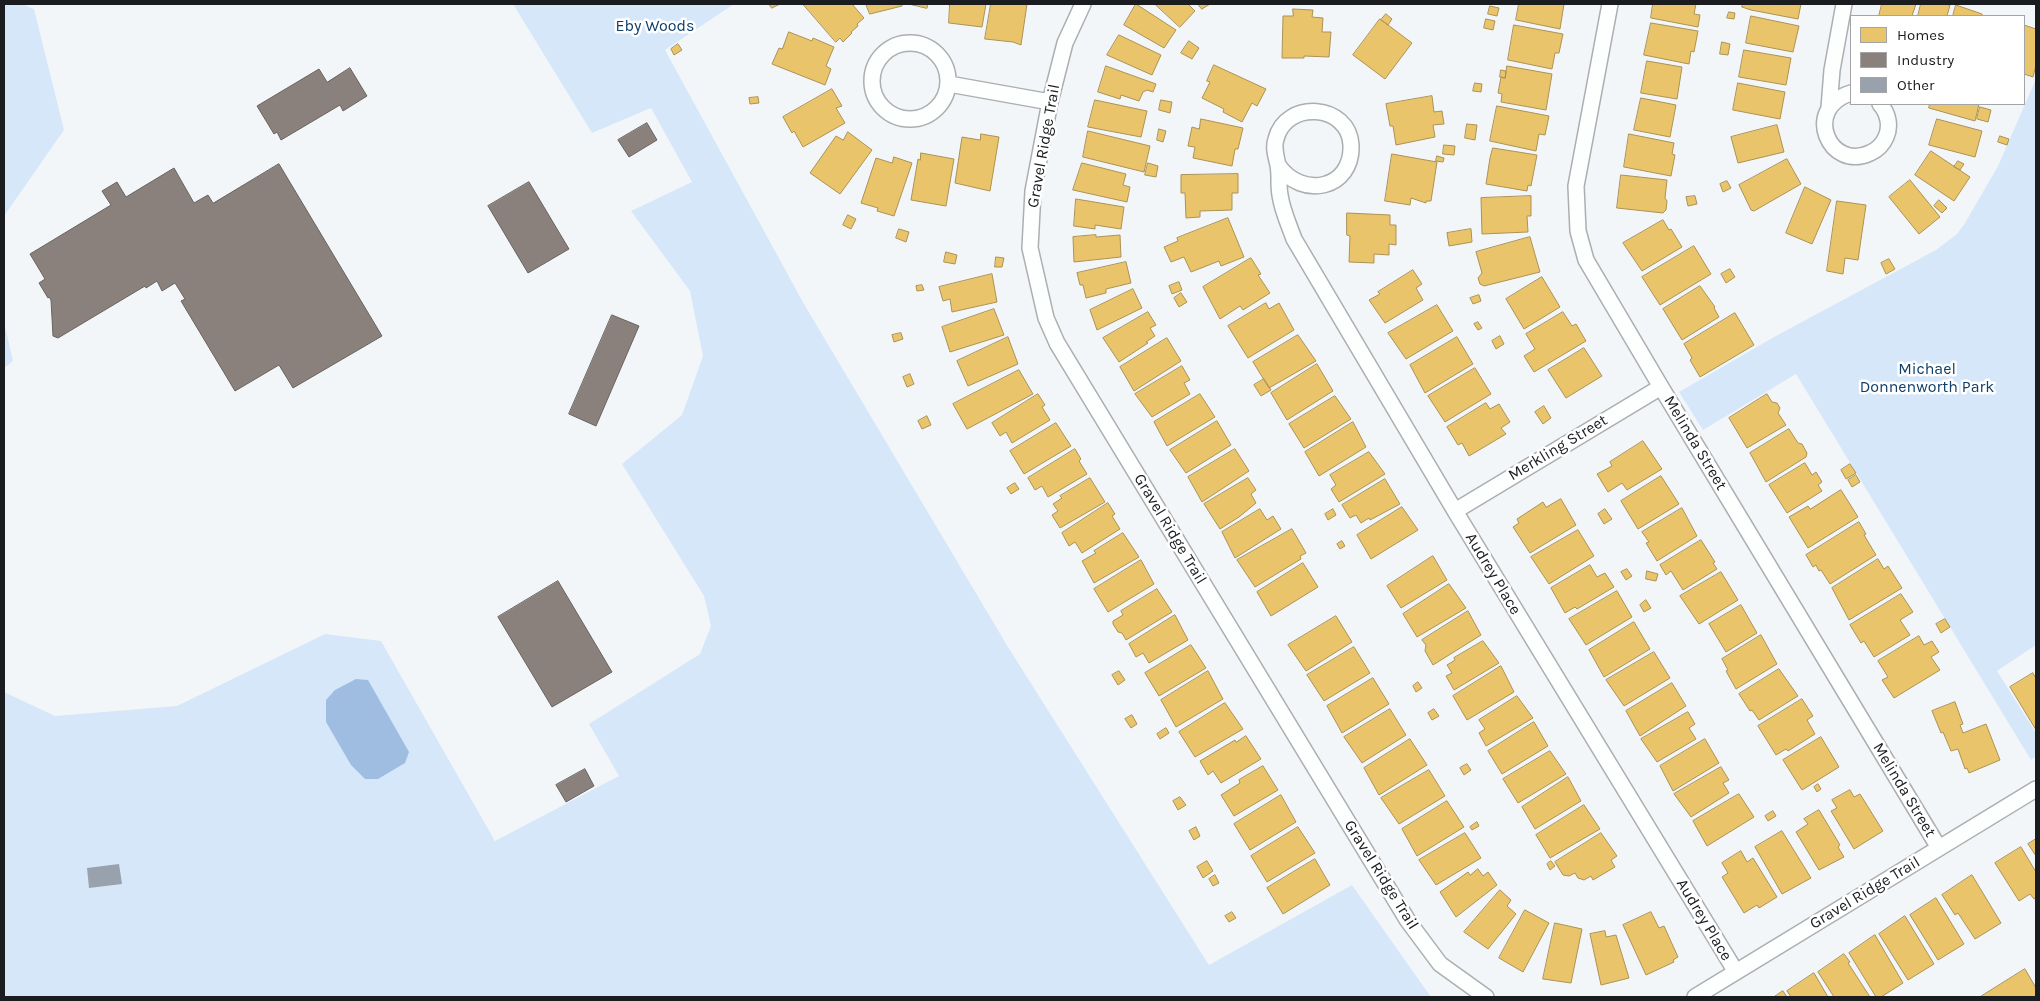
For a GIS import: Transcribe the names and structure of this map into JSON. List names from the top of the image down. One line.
{"streets":{"street":["Gravel Ridge Trail","Melinda Street","Merkling Street","Audrey Place"]},"crossings":[["Gravel Ridge Trail","Melinda Street"],["Gravel Ridge Trail","Audrey Place"],["Melinda Street","Merkling Street"],["Merkling Street","Audrey Place"]],"parks":["Eby Woods","Michael Donnenworth Park"],"legend":["Homes","Industry","Other"]}
